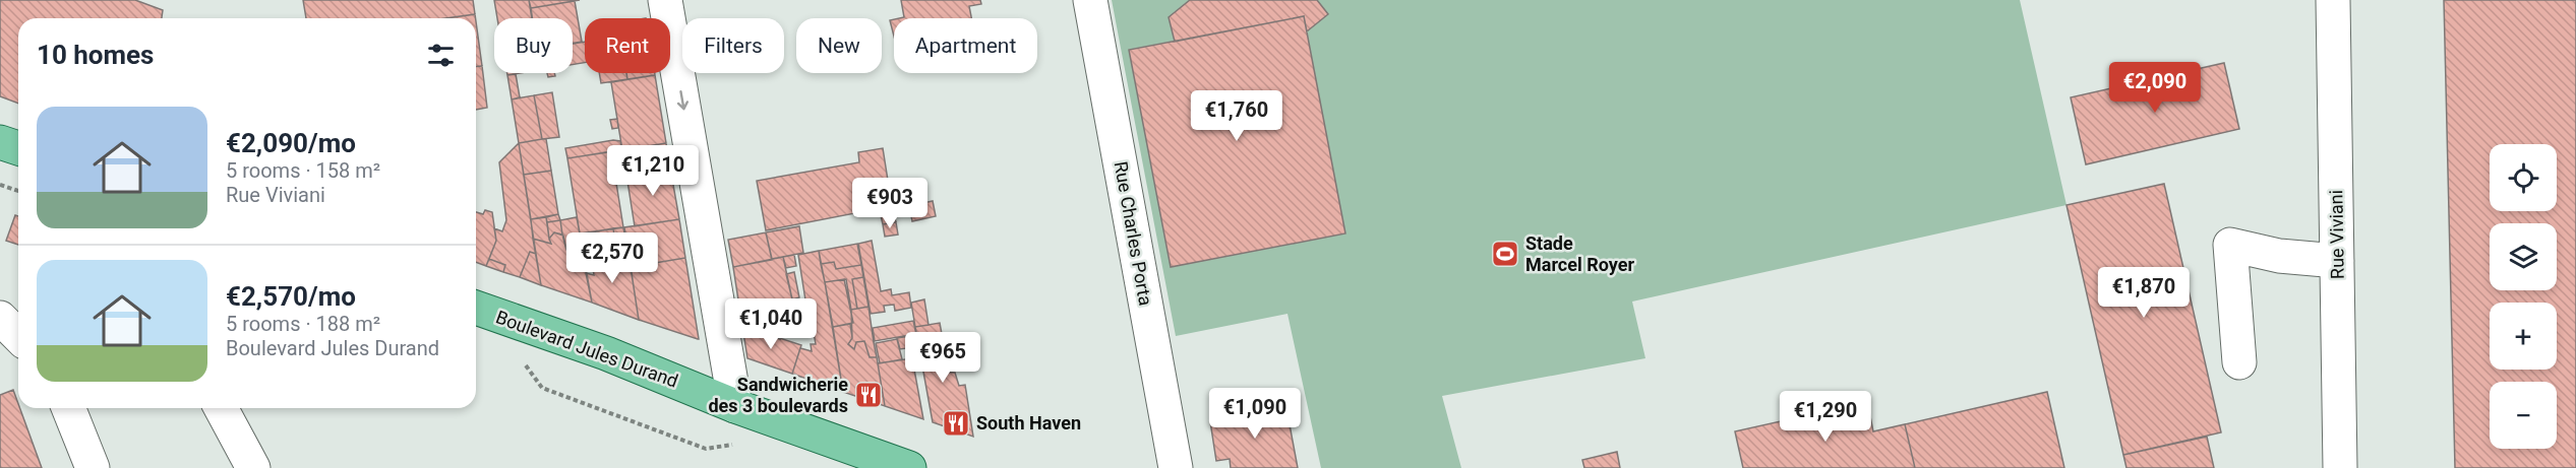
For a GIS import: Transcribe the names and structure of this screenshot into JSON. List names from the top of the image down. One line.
{"streets":{"main road":["Boulevard Jules Durand"],"street":["Rue Charles Porta","Rue Viviani"]},"places":{"sports":["Stade Marcel Royer"],"restaurant":["Sandwicherie des 3 boulevards","South Haven"]},"page":{"chip":["Buy","Rent","Filters","New","Apartment"],"heading":"10 homes","price":["€2,090","€1,760","€1,210","€903","€2,570","€1,870","€1,040","€965","€1,090","€1,290"],"list":[{"name":"€2,090/mo","note":"5 rooms · 158 m² · Rue Viviani"},{"name":"€2,570/mo","note":"5 rooms · 188 m² · Boulevard Jules Durand"}],"map_buttons":["+","−"]}}
